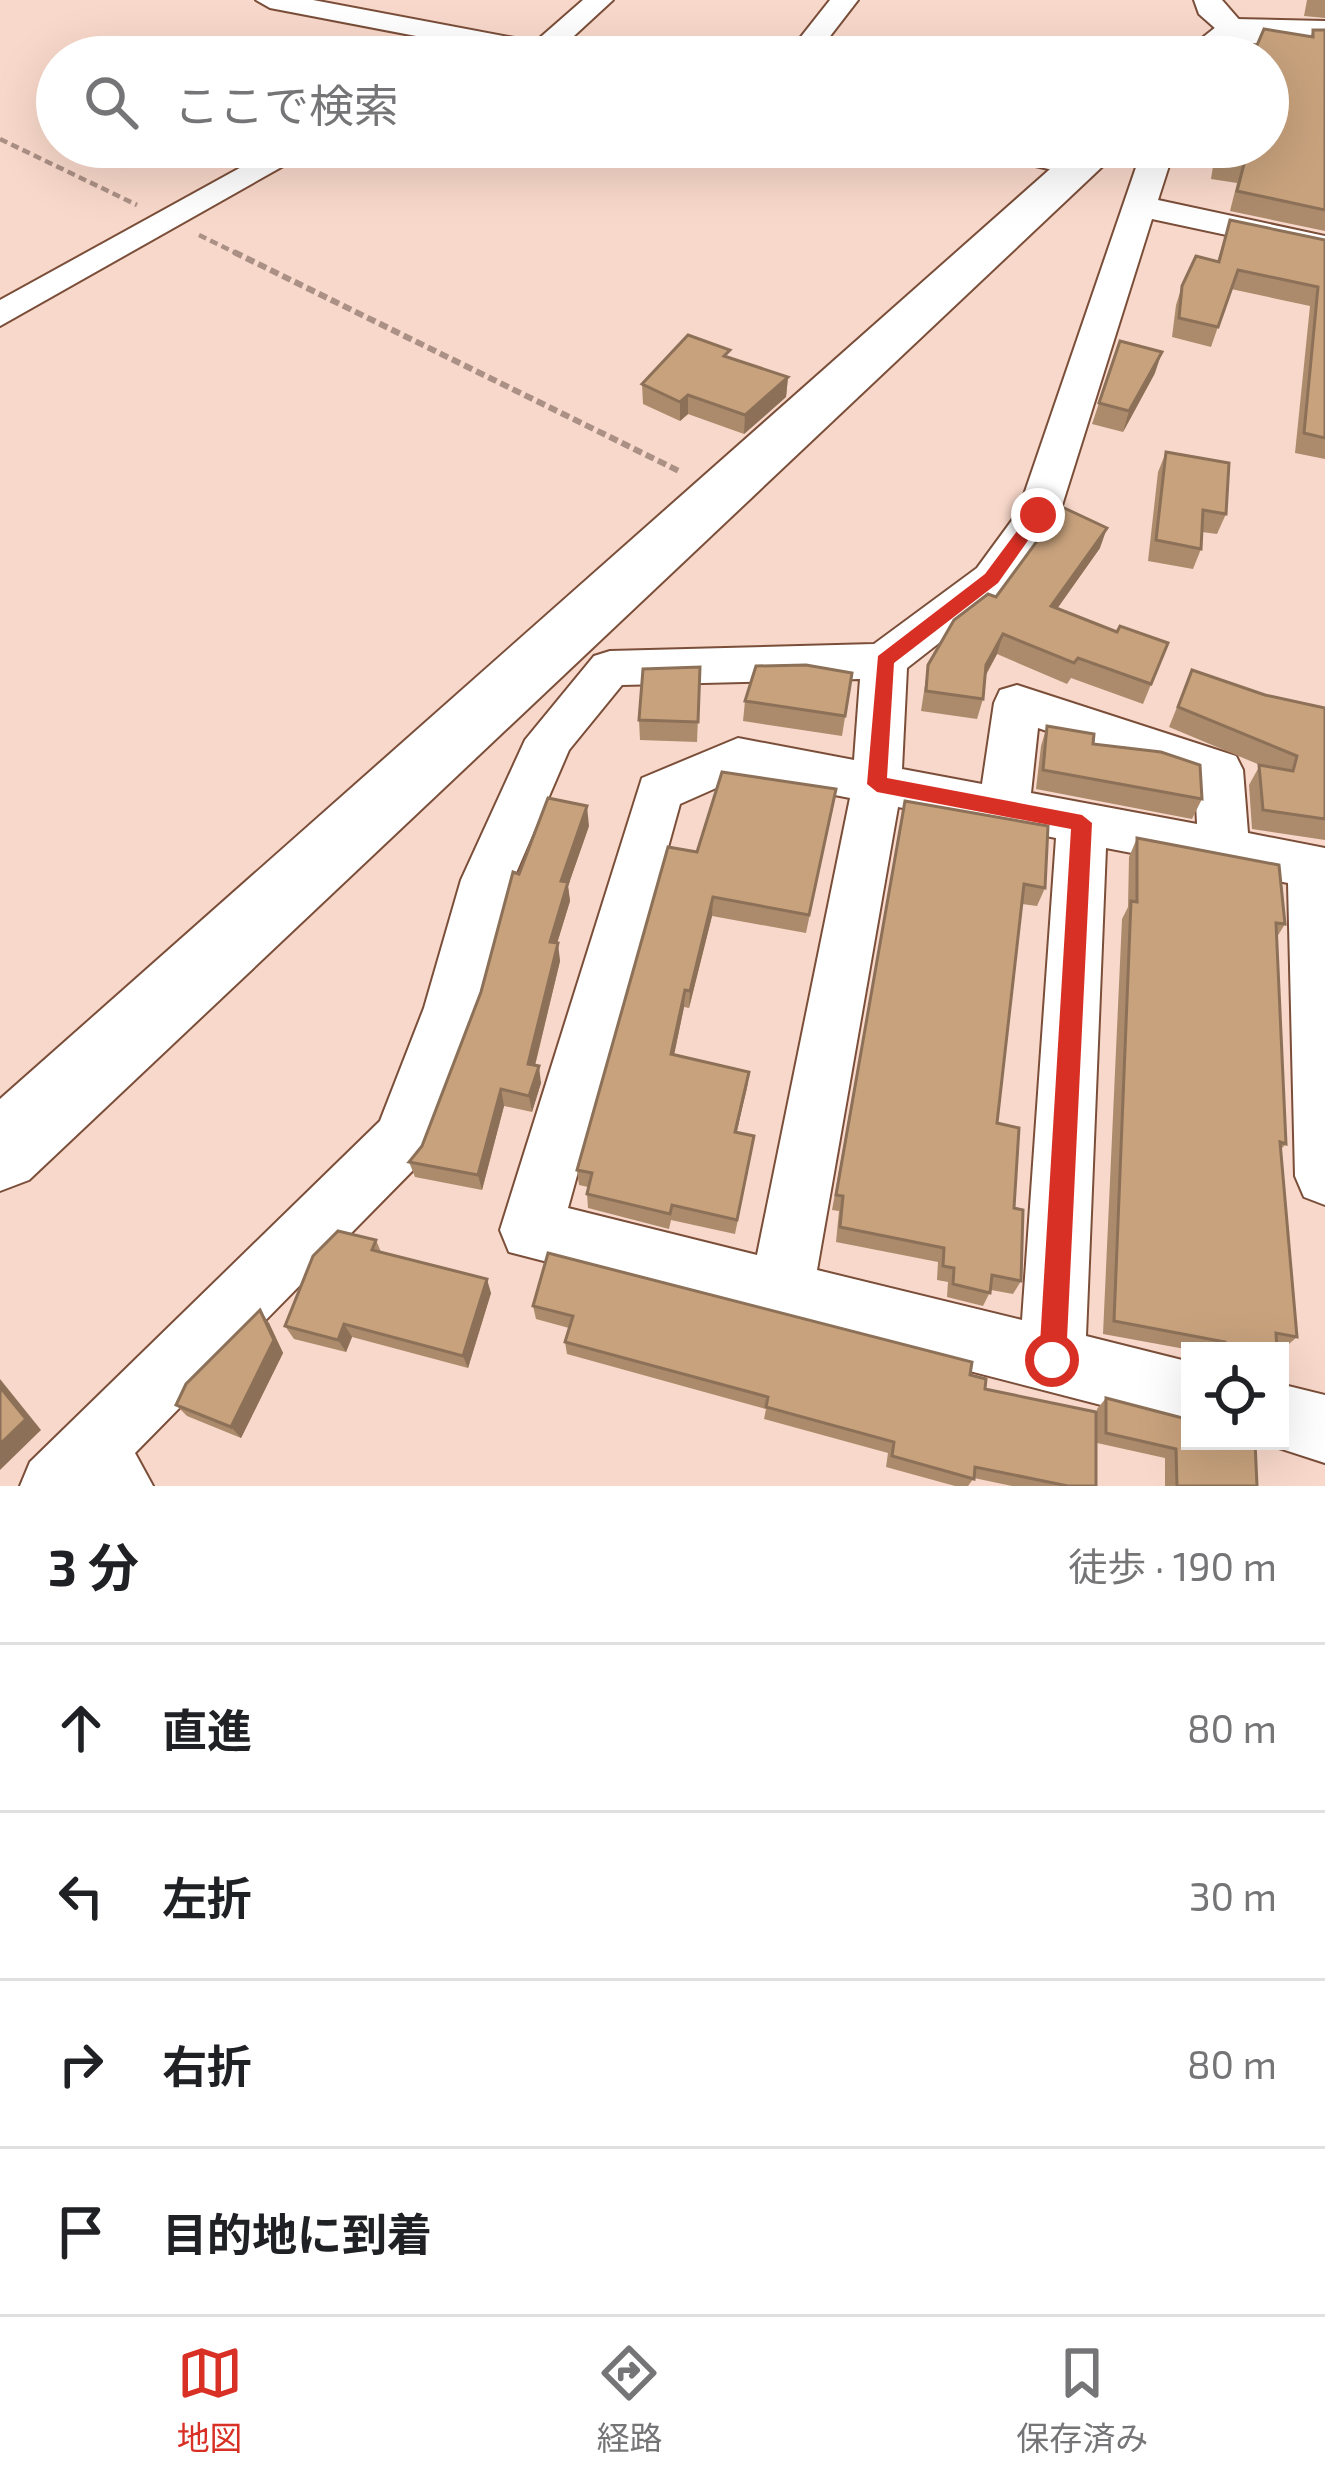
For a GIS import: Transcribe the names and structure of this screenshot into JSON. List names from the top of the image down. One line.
{"page":{"search":"ここで検索","heading":["3 分","徒歩 · 190 m"],"list":[["直進","80 m"],["左折","30 m"],["右折","80 m"],"目的地に到着"],"nav":["地図","経路","保存済み"]}}
